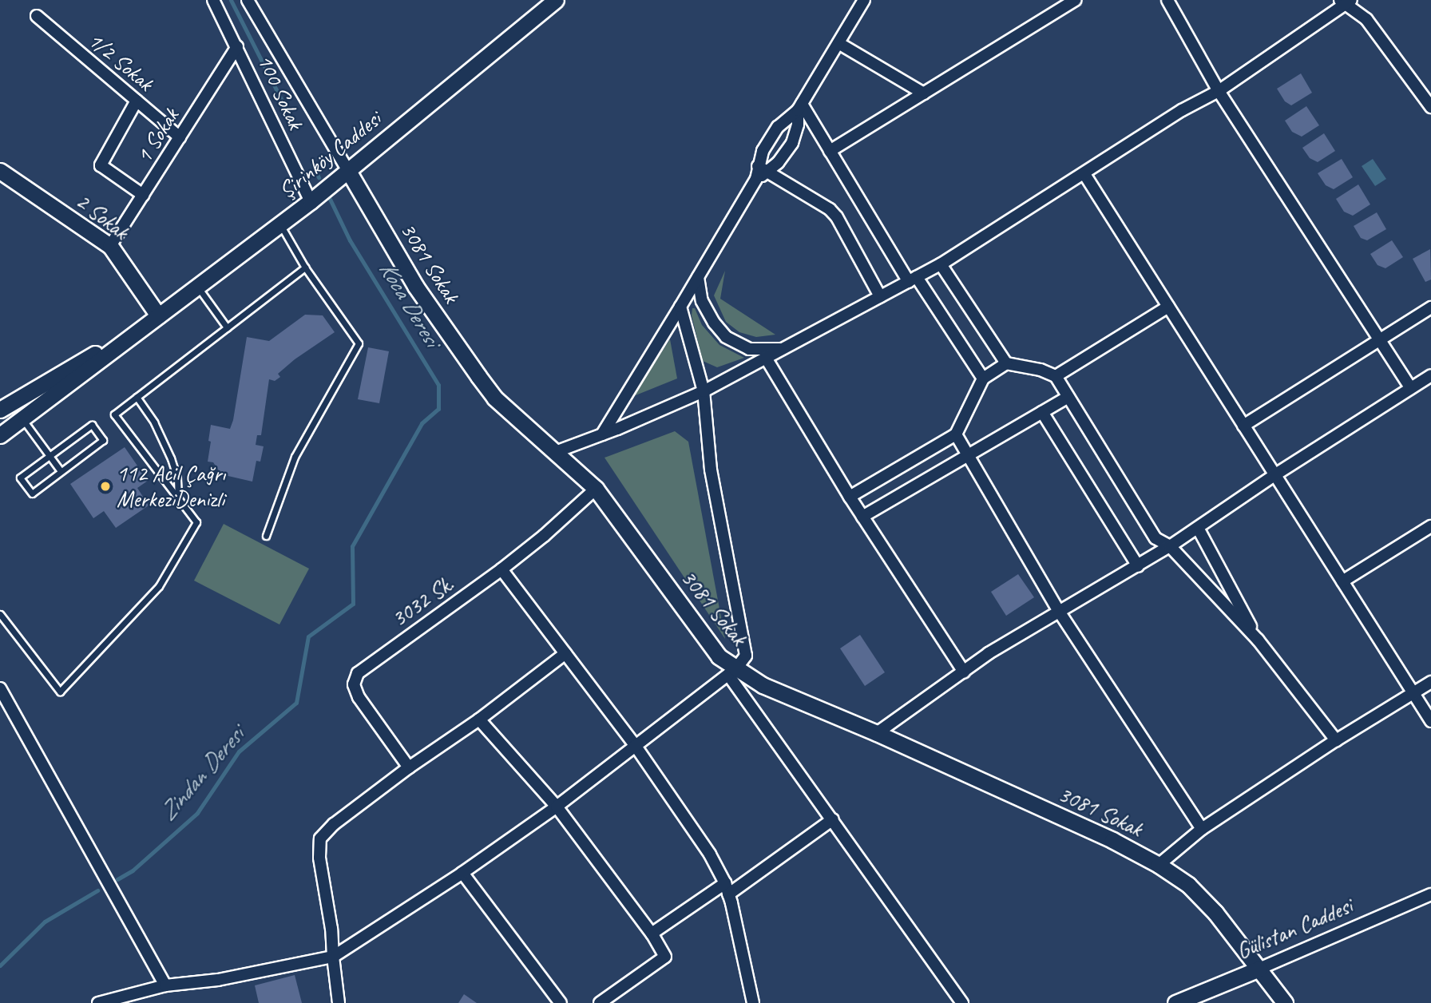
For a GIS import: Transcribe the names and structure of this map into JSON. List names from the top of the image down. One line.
{"streets":{"street":["1/2 Sokak","100 Sokak","1 Sokak","Şirinköy Caddesi","2 Sokak","3081 Sokak","3032 Sk.","Gülistan Caddesi"]},"crossings":[["1/2 Sokak","1 Sokak"],["100 Sokak","1 Sokak"],["100 Sokak","Şirinköy Caddesi"],["100 Sokak","3081 Sokak"],["1 Sokak","2 Sokak"],["Şirinköy Caddesi","2 Sokak"],["Şirinköy Caddesi","3081 Sokak"],["3081 Sokak","3032 Sk."],["3081 Sokak","Gülistan Caddesi"]],"water":["Koca Deresi","Zindan Deresi"],"places":["112 Acil Çağrı MerkeziDenizli"]}
